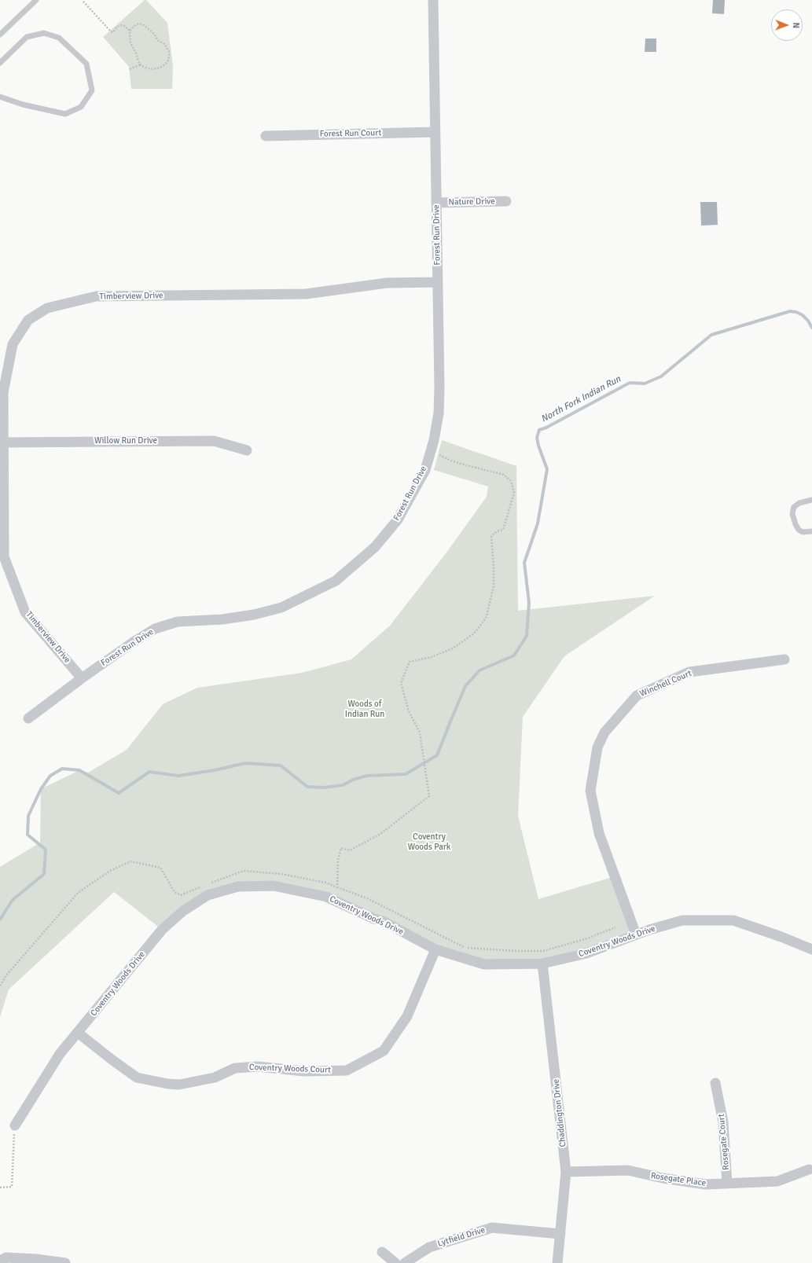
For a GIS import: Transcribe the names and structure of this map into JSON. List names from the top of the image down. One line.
{"streets":{"street":["Forest Run Court","Nature Drive","Forest Run Drive","Timberview Drive","Willow Run Drive","Winchell Court","Coventry Woods Drive","Coventry Woods Court","Chaddington Drive","Rosegate Court","Rosegate Place","Lytfield Drive"]},"crossings":[["Forest Run Court","Forest Run Drive"],["Nature Drive","Forest Run Drive"],["Forest Run Drive","Timberview Drive"],["Timberview Drive","Willow Run Drive"],["Winchell Court","Coventry Woods Drive"],["Coventry Woods Drive","Coventry Woods Court"],["Coventry Woods Drive","Chaddington Drive"],["Chaddington Drive","Rosegate Place"],["Chaddington Drive","Lytfield Drive"],["Rosegate Court","Rosegate Place"]],"water":["North Fork Indian Run"],"parks":["Woods of Indian Run","Coventry Woods Park"],"north":"right"}
